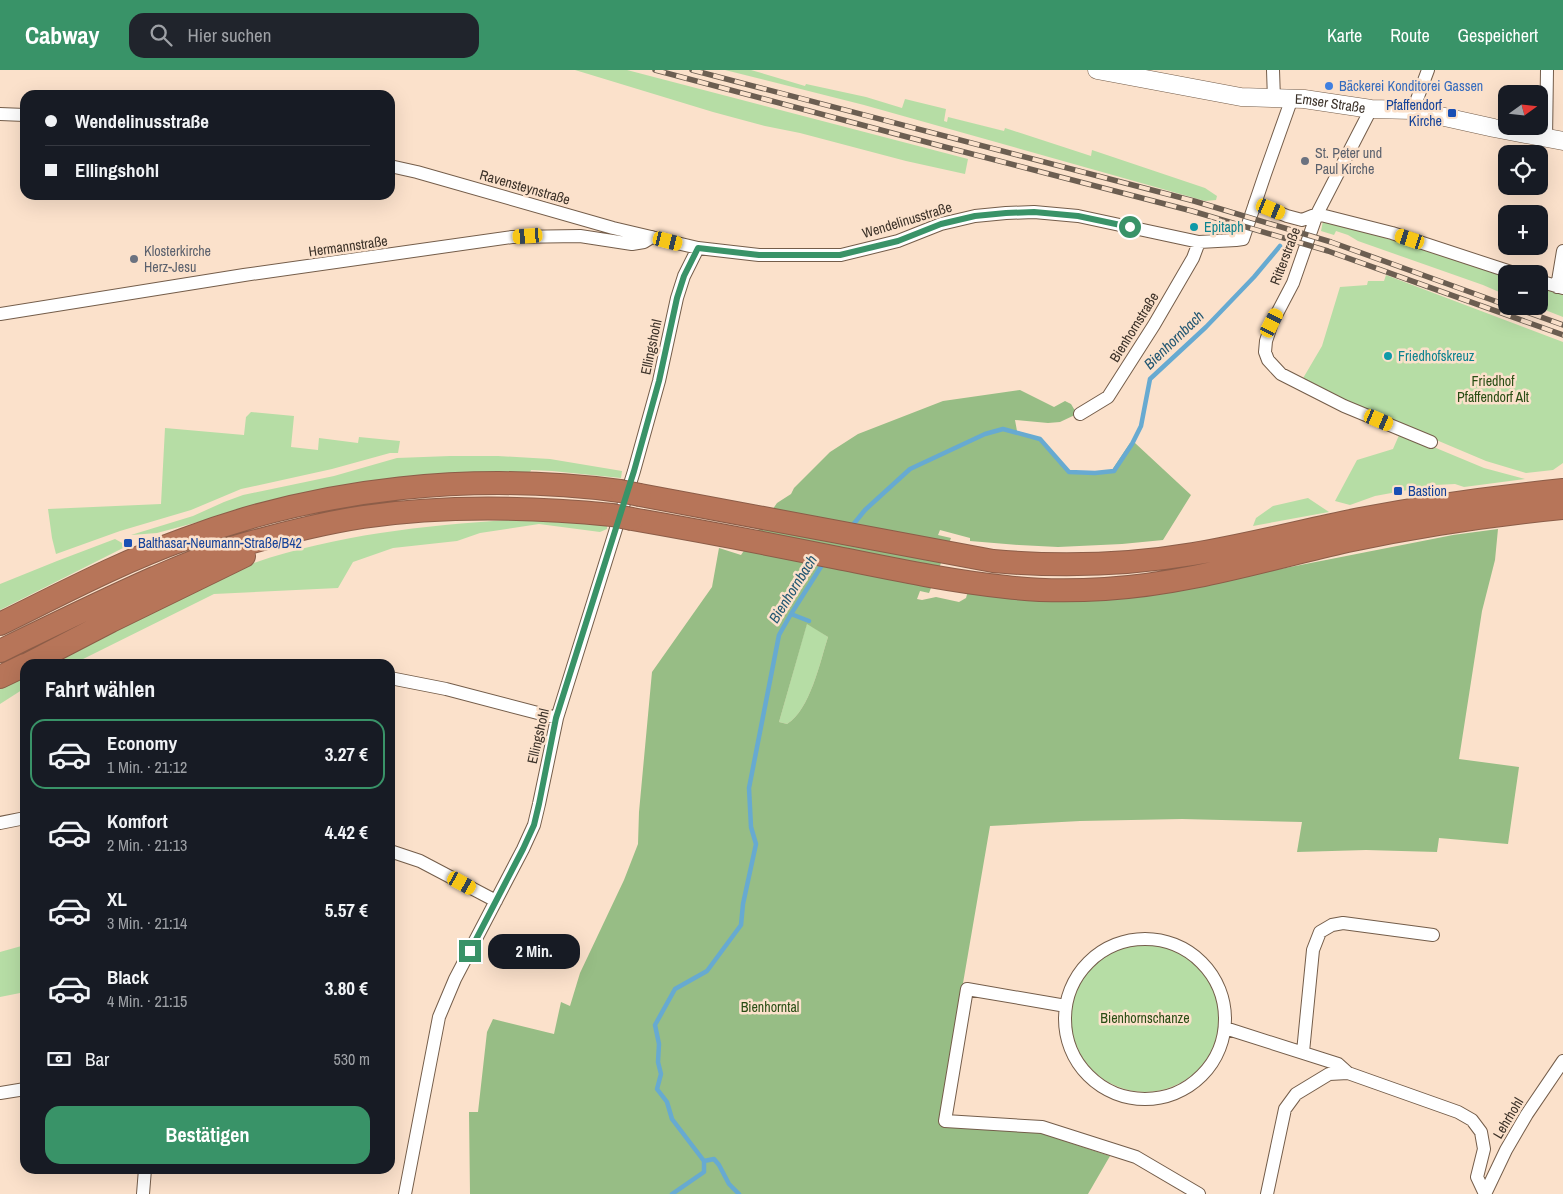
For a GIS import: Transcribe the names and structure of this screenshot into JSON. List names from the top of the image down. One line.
{"streets":{"street":["Emser Straße","Ravensteynstraße","Wendelinusstraße","Hermannstraße","Ritterstraße","Bienhornstraße","Ellingshohl","Lehrhohl"]},"crossings":[["Emser Straße","Wendelinusstraße"],["Emser Straße","Ritterstraße"],["Ravensteynstraße","Hermannstraße"],["Wendelinusstraße","Hermannstraße"],["Wendelinusstraße","Bienhornstraße"],["Wendelinusstraße","Ellingshohl"],["Hermannstraße","Ellingshohl"]],"water":["Bienhornbach"],"parks":["Friedhof Pfaffendorf Alt","Bienhorntal","Bienhornschanze"],"places":{"other":["Bäckerei Konditorei Gassen","St. Peter und Paul Kirche","Epitaph","Klosterkirche Herz-Jesu","Friedhofskreuz"],"transit":["Pfaffendorf Kirche","Bastion","Balthasar-Neumann-Straße/B42"]},"north":"right","page":{"header":"Cabway","search":"Hier suchen","nav":["Karte","Route","Gespeichert"],"map_buttons":["+","−"],"banner":["Wendelinusstraße","Ellingshohl"],"heading":"Fahrt wählen","list":[{"name":"Economy","note":"1 Min. · 21:12","value":"3.27 €"},{"name":"Komfort","note":"2 Min. · 21:13","value":"4.42 €"},{"name":"XL","note":"3 Min. · 21:14","value":"5.57 €"},{"name":"Black","note":"4 Min. · 21:15","value":"3.80 €"}],"bubble":"2 Min.","pay":["Bar","530 m"],"buttons":"Bestätigen"}}
